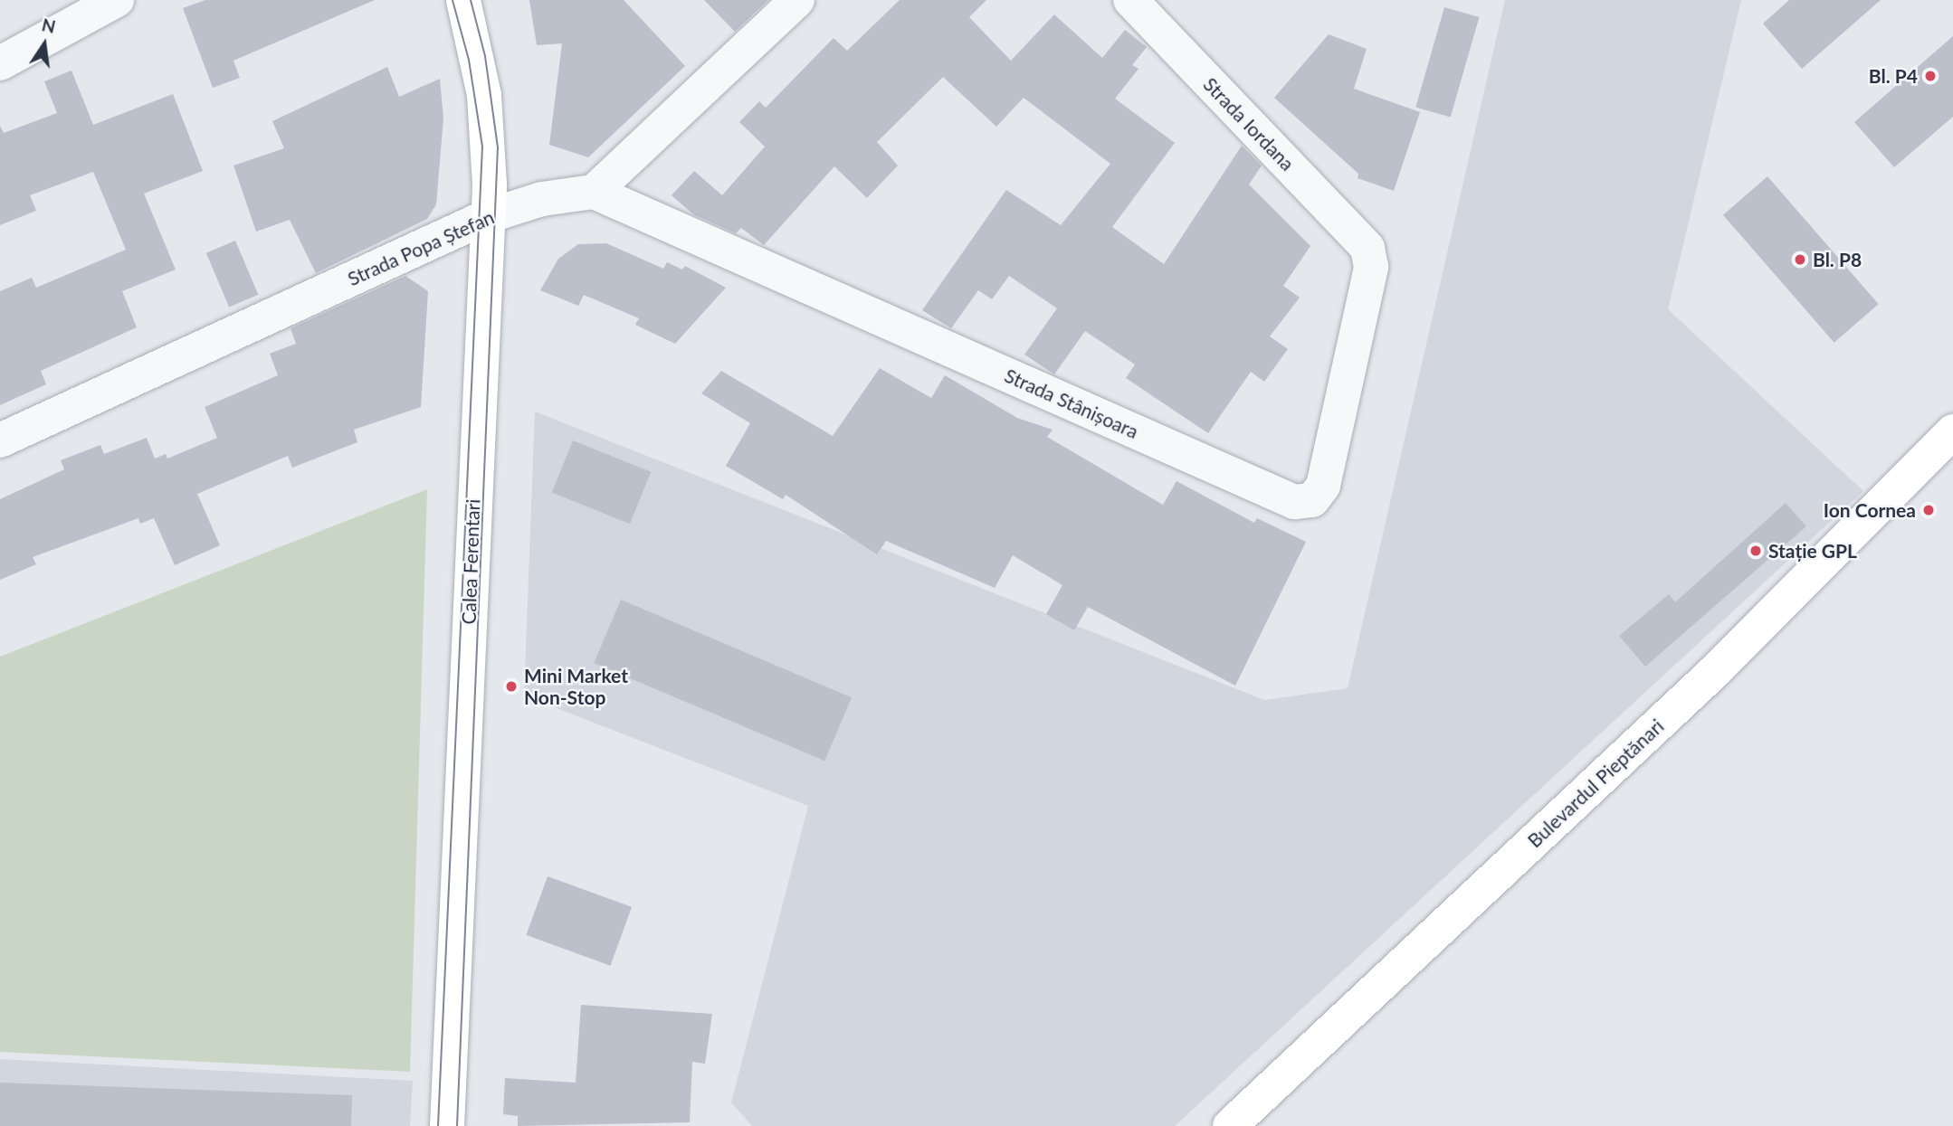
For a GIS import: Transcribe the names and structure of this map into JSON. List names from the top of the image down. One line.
{"streets":{"main road":["Calea Ferentari","Bulevardul Pieptănari"],"street":["Strada Iordana","Strada Popa Ștefan","Strada Stânișoara"]},"crossings":[["Strada Iordana","Strada Stânișoara"],["Strada Popa Ștefan","Strada Stânișoara"],["Strada Popa Ștefan","Calea Ferentari"]],"places":["Bl. P4","Bl. P8","Ion Cornea","Stație GPL","Mini Market Non-Stop"],"north":"top"}
